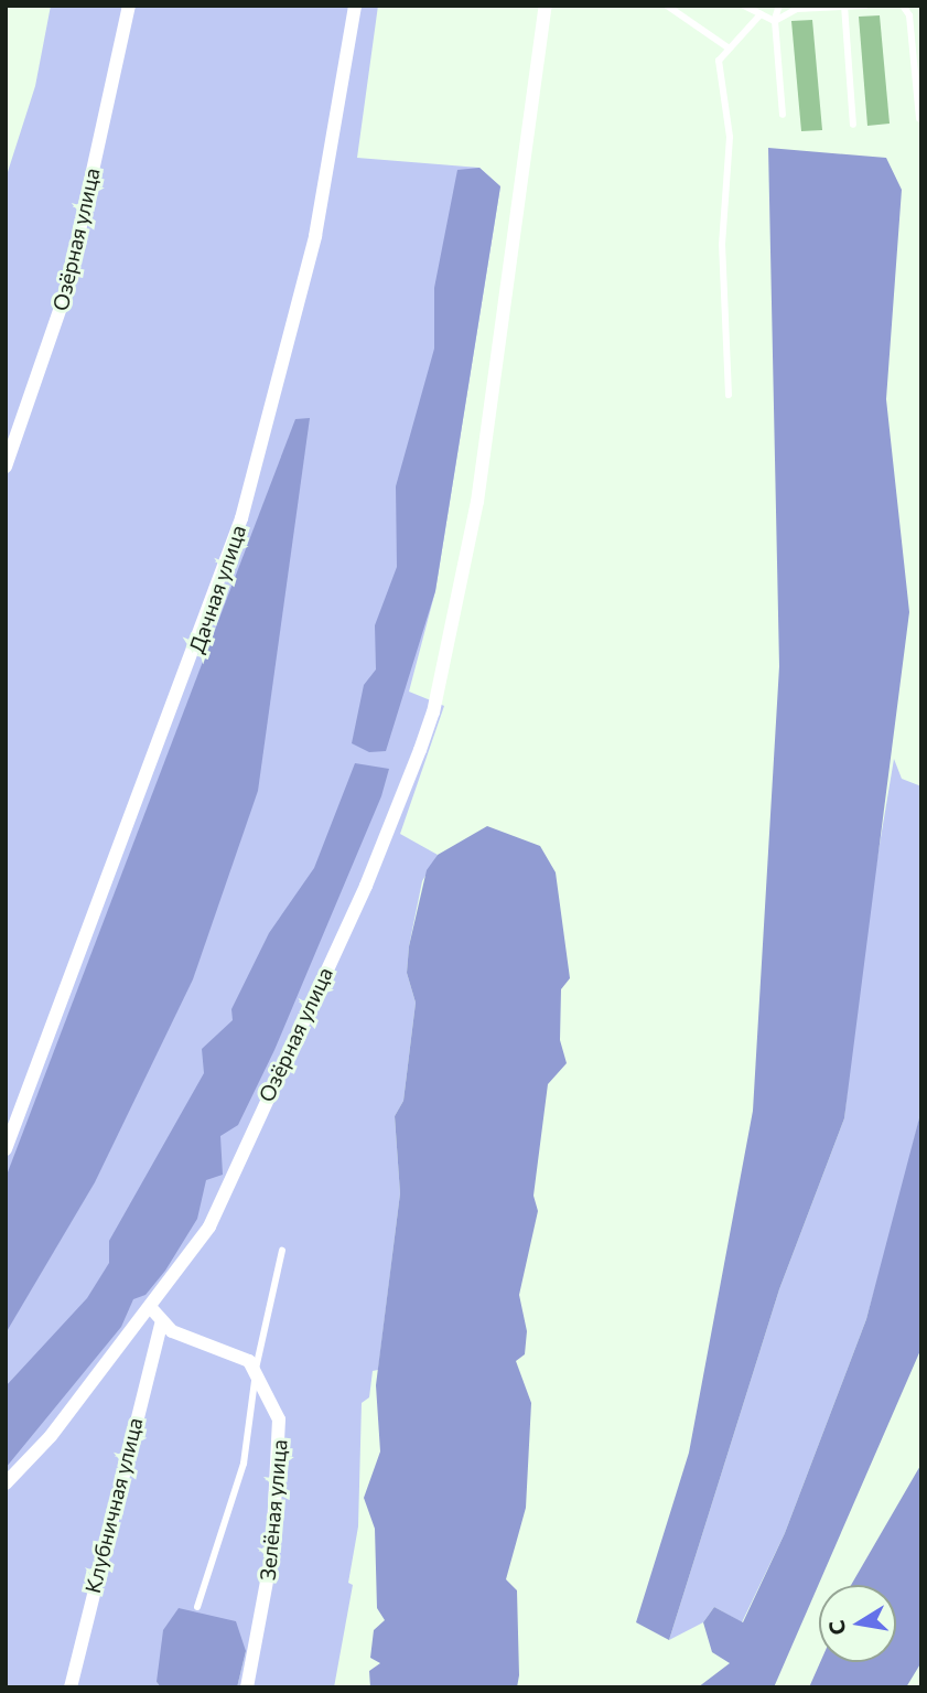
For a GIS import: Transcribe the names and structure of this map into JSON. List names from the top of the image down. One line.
{"streets":{"street":["Озёрная улица","Дачная улица","Клубничная улица","Зелёная улица"]},"north":"left"}
